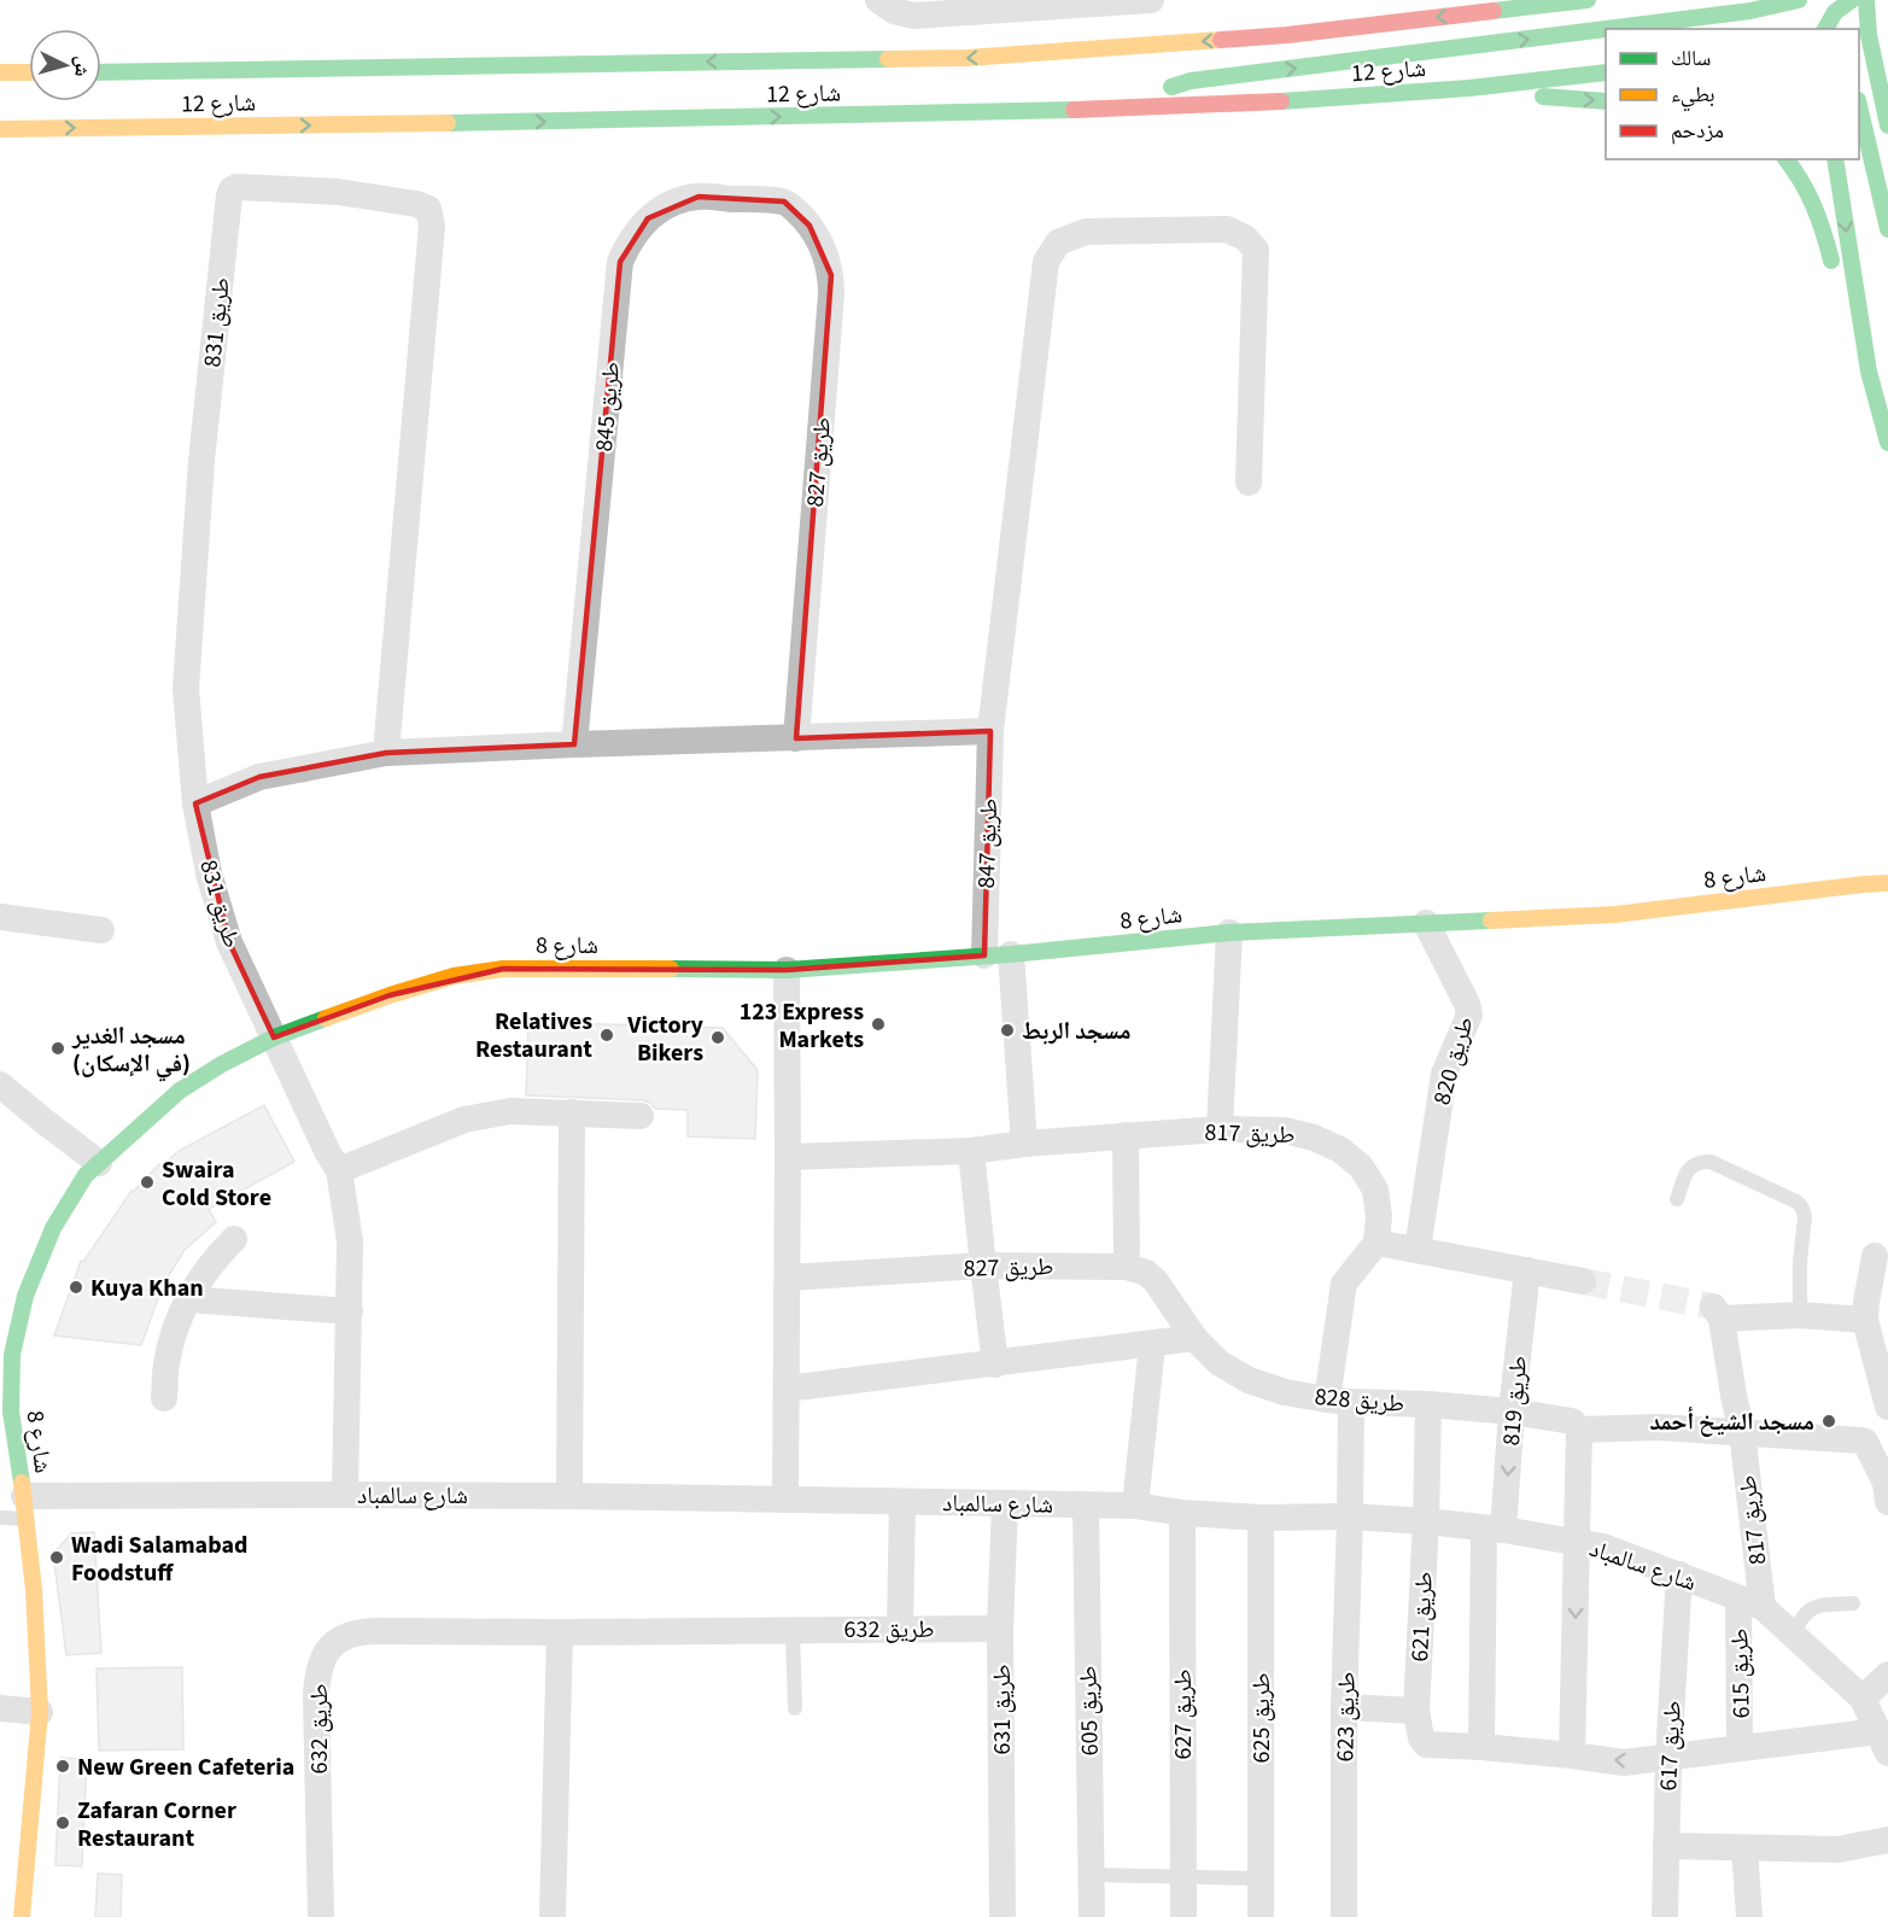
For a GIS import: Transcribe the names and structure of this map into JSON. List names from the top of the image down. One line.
{"streets":{"street":["شارع 12","طريق 831","طريق 845","طريق 827","طريق 847","شارع 8","طريق 820","طريق 817","طريق 828","طريق 819","شارع سالمباد","طريق 621","طريق 632","طريق 615","طريق 631","طريق 605","طريق 627","طريق 623","طريق 625","طريق 617"]},"crossings":[["طريق 831","شارع 8"],["طريق 831","شارع سالمباد"],["طريق 845","طريق 827"],["طريق 827","طريق 828"],["طريق 847","شارع 8"],["شارع 8","طريق 820"],["شارع 8","شارع سالمباد"],["طريق 817","شارع سالمباد"],["طريق 817","طريق 615"],["طريق 817","طريق 623"],["طريق 828","طريق 819"],["طريق 828","طريق 621"],["طريق 828","طريق 623"],["طريق 819","شارع سالمباد"],["طريق 819","طريق 615"],["شارع سالمباد","طريق 621"],["شارع سالمباد","طريق 615"],["شارع سالمباد","طريق 631"],["شارع سالمباد","طريق 605"],["شارع سالمباد","طريق 627"],["شارع سالمباد","طريق 623"],["شارع سالمباد","طريق 625"],["شارع سالمباد","طريق 617"],["طريق 621","طريق 615"],["طريق 632","طريق 631"],["طريق 615","طريق 617"]],"places":["123 Express Markets","مسجد الربط","Relatives Restaurant","Victory Bikers","مسجد الغدير (في الإسكان)","Swaira Cold Store","Kuya Khan","مسجد الشيخ أحمد","Wadi Salamabad Foodstuff","New Green Cafeteria","Zafaran Corner Restaurant"],"legend":["سالك","بطيء","مزدحم"],"north":"right"}
